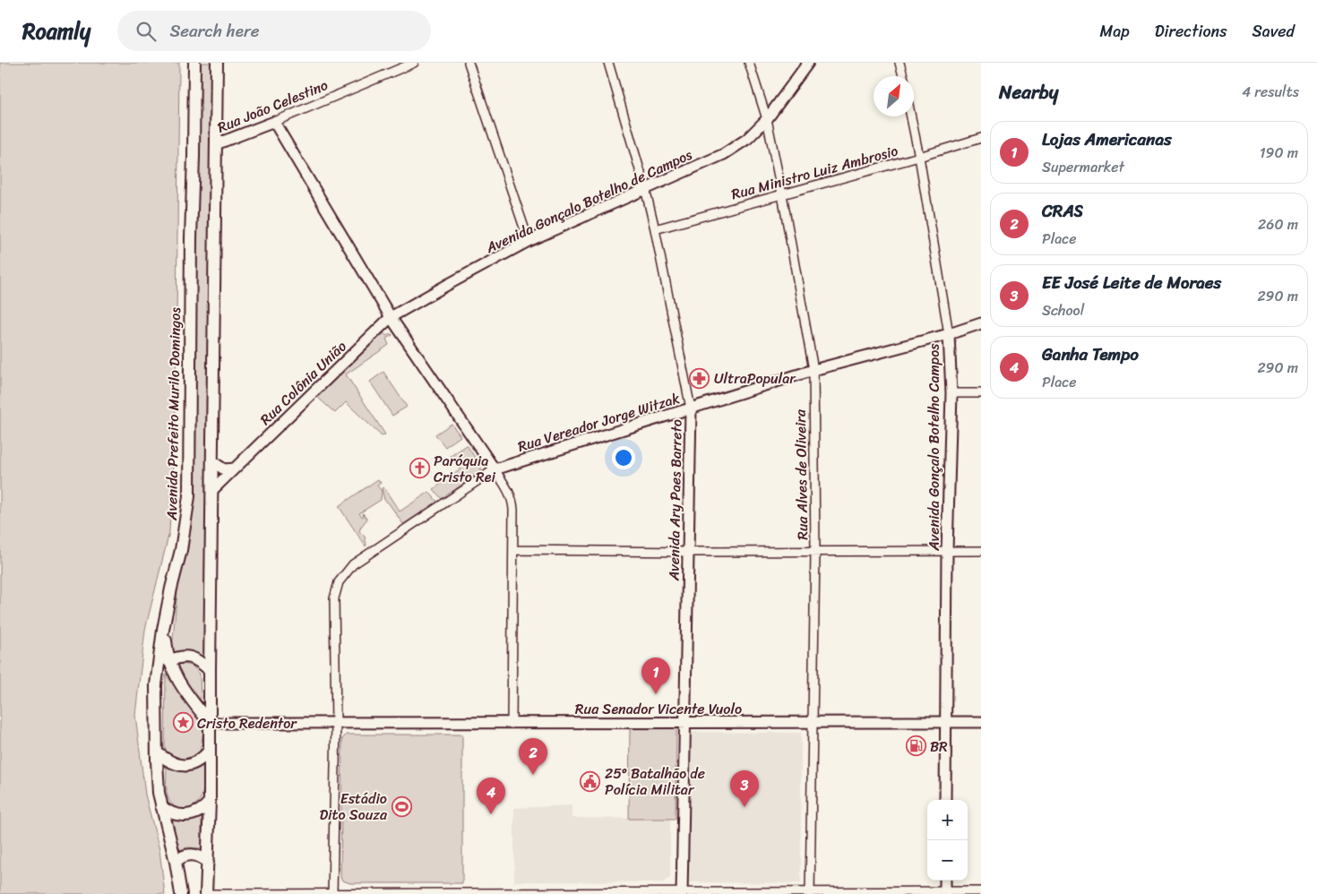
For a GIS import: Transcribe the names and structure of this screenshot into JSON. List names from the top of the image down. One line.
{"streets":{"main road":["Avenida Prefeito Murilo Domingos"],"street":["Rua João Celestino","Rua Ministro Luiz Ambrosio","Avenida Gonçalo Botelho de Campos","Rua Colônia União","Rua Vereador Jorge Witzak","Avenida Gonçalo Botelho Campos","Rua Alves de Oliveira","Avenida Ary Paes Barreto","Rua Senador Vicente Vuolo"]},"crossings":[["Rua Ministro Luiz Ambrosio","Avenida Gonçalo Botelho Campos"],["Rua Ministro Luiz Ambrosio","Rua Alves de Oliveira"],["Rua Ministro Luiz Ambrosio","Avenida Ary Paes Barreto"],["Avenida Gonçalo Botelho de Campos","Rua Colônia União"],["Avenida Gonçalo Botelho de Campos","Rua Alves de Oliveira"],["Avenida Gonçalo Botelho de Campos","Avenida Ary Paes Barreto"],["Rua Vereador Jorge Witzak","Avenida Gonçalo Botelho Campos"],["Rua Vereador Jorge Witzak","Rua Alves de Oliveira"],["Rua Vereador Jorge Witzak","Avenida Ary Paes Barreto"],["Rua Vereador Jorge Witzak","Rua Senador Vicente Vuolo"],["Avenida Gonçalo Botelho Campos","Rua Senador Vicente Vuolo"],["Rua Alves de Oliveira","Rua Senador Vicente Vuolo"],["Avenida Ary Paes Barreto","Rua Senador Vicente Vuolo"]],"places":{"pharmacy":["UltraPopular"],"church":["Paróquia Cristo Rei"],"place":["Cristo Redentor"],"fuel station":["BR"],"public building":["25º Batalhão de Polícia Militar"],"sports":["Estádio Dito Souza"]},"north":"top right","page":{"header":"Roamly","search":"Search here","nav":["Map","Directions","Saved"],"heading":["Nearby","4 results"],"list":[{"mark":"1","name":"Lojas Americanas","note":"Supermarket","value":"190 m"},{"mark":"2","name":"CRAS","note":"Place","value":"260 m"},{"mark":"3","name":"EE José Leite de Moraes","note":"School","value":"290 m"},{"mark":"4","name":"Ganha Tempo","note":"Place","value":"290 m"}],"pins":["1","2","3","4"],"map_buttons":["+","−"]}}
